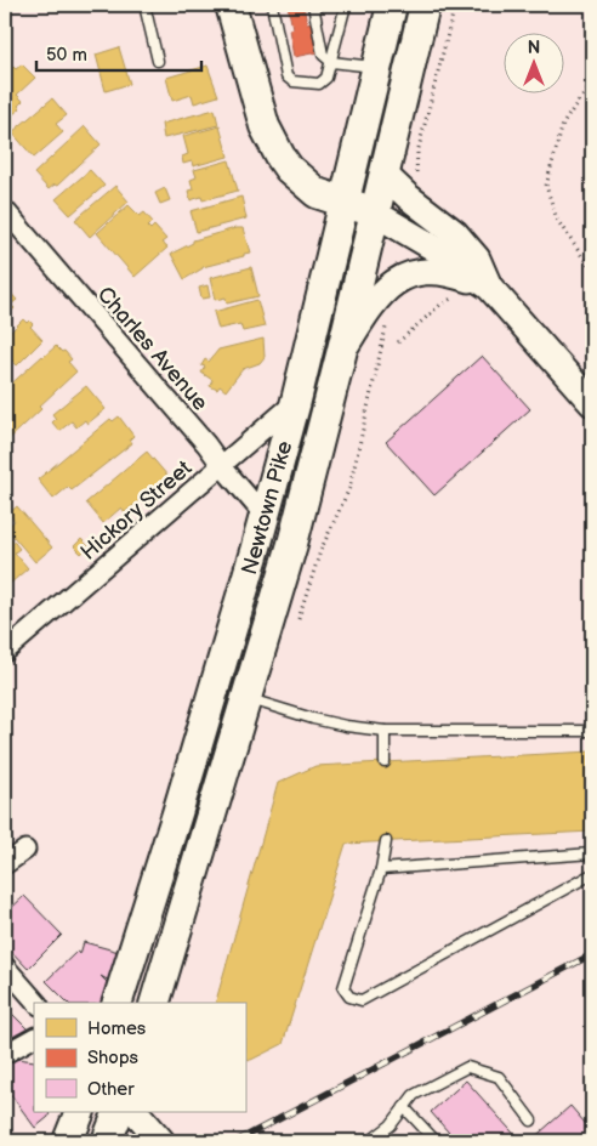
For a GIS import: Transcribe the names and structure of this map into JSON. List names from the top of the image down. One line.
{"streets":{"main road":["Newtown Pike"],"street":["Charles Avenue","Hickory Street"]},"crossings":[["Charles Avenue","Newtown Pike"],["Charles Avenue","Hickory Street"],["Newtown Pike","Hickory Street"]],"legend":["Homes","Shops","Other"],"scale_bar":"50 m","north":"top"}
